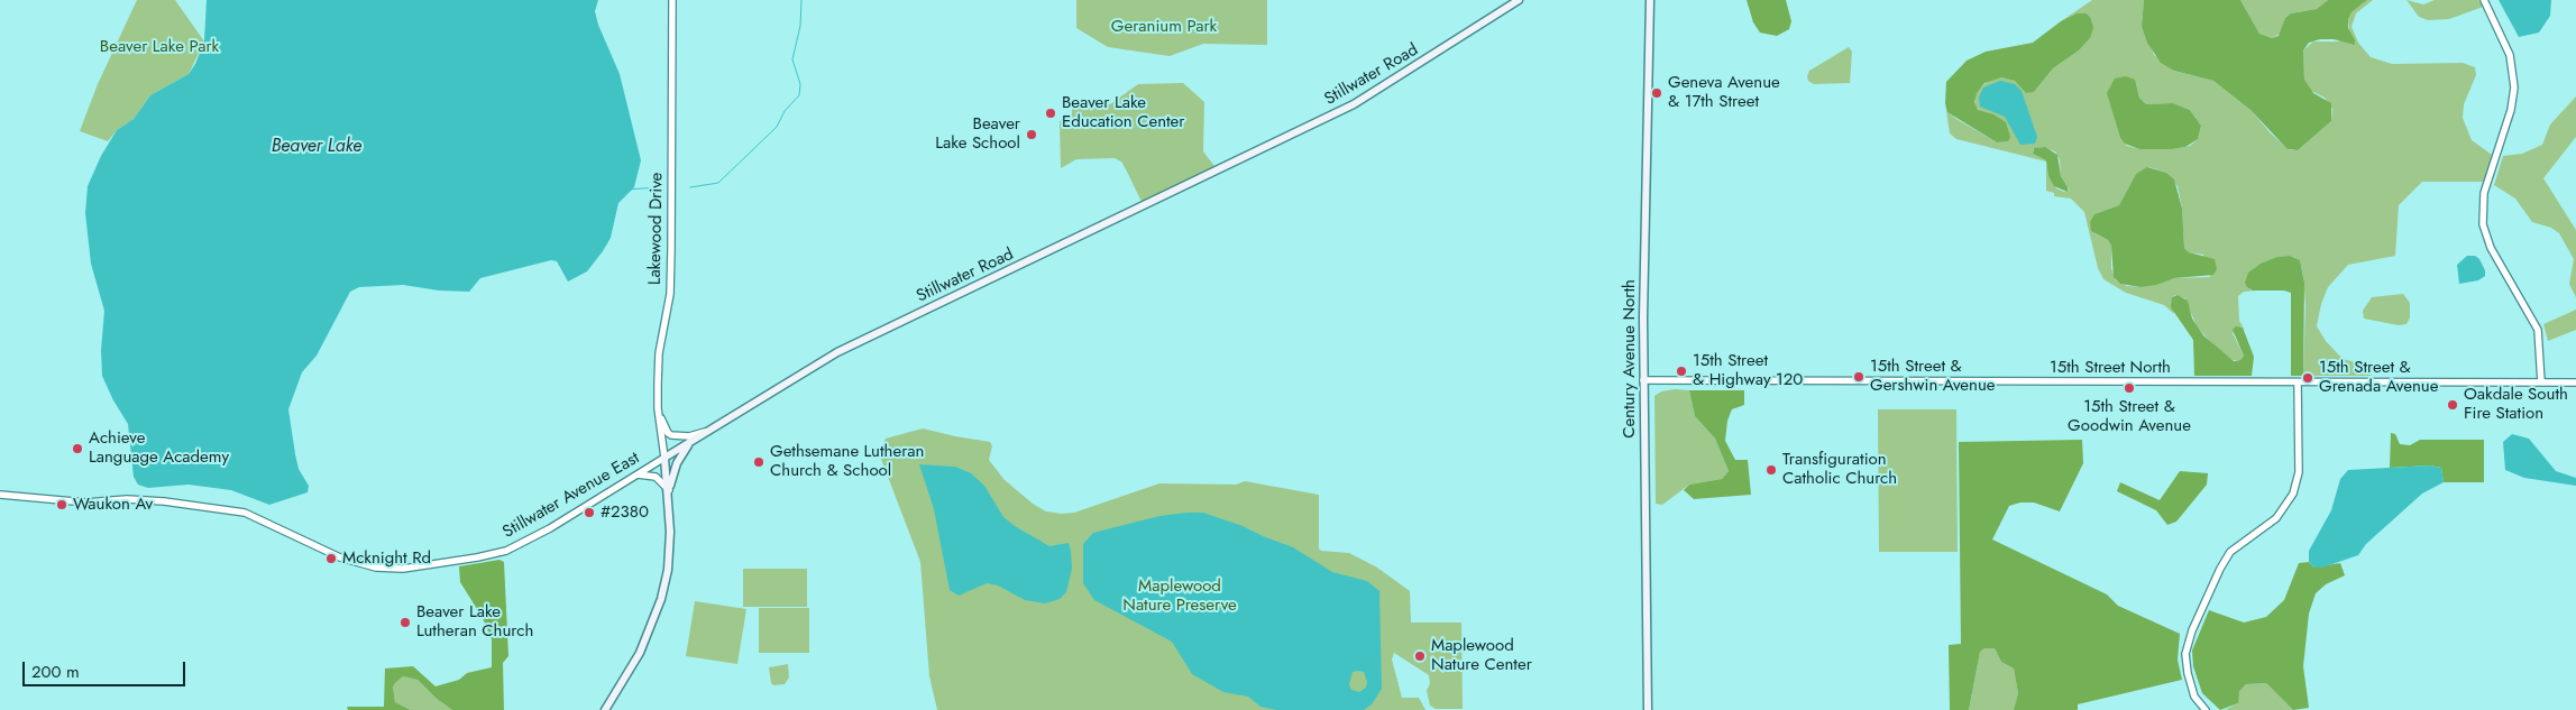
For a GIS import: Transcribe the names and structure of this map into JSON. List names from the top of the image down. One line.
{"streets":{"main road":["Stillwater Road","Century Avenue North"],"street":["Lakewood Drive","15th Street North","Stillwater Avenue East"]},"crossings":[["Stillwater Road","Lakewood Drive"],["Stillwater Road","Stillwater Avenue East"],["Lakewood Drive","Stillwater Avenue East"],["Century Avenue North","15th Street North"]],"water":["Beaver Lake"],"parks":["Geranium Park","Beaver Lake Park","Maplewood Nature Preserve"],"places":["Geneva Avenue & 17th Street","Beaver Lake Education Center","Beaver Lake School","15th Street & Highway 120","15th Street & Gershwin Avenue","15th Street & Grenada Avenue","15th Street & Goodwin Avenue","Oakdale South Fire Station","Achieve Language Academy","Gethsemane Lutheran Church & School","Transfiguration Catholic Church","Waukon Av","#2380","Mcknight Rd","Beaver Lake Lutheran Church","Maplewood Nature Center"],"scale_bar":"200 m"}
